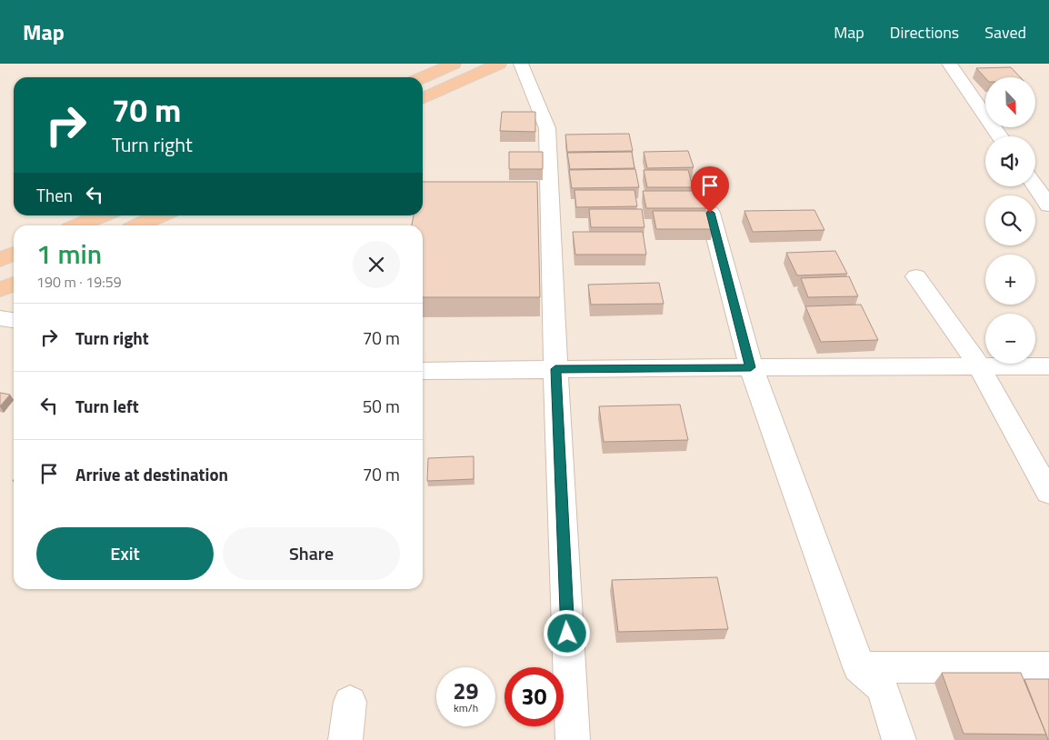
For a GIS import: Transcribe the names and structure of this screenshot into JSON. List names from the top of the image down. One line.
{"north":"bottom right","page":{"header":"Map","nav":["Map","Directions","Saved"],"map_buttons":["+","−"],"turn":["70 m","Turn right"],"then":"Then","heading":["1 min","190 m · 19:59"],"list":[{"name":"Turn right","value":"70 m"},{"name":"Turn left","value":"50 m"},{"name":"Arrive at destination","value":"70 m"}],"buttons":["Exit","Share"],"speed":"29 km/h","limit":"30"}}
